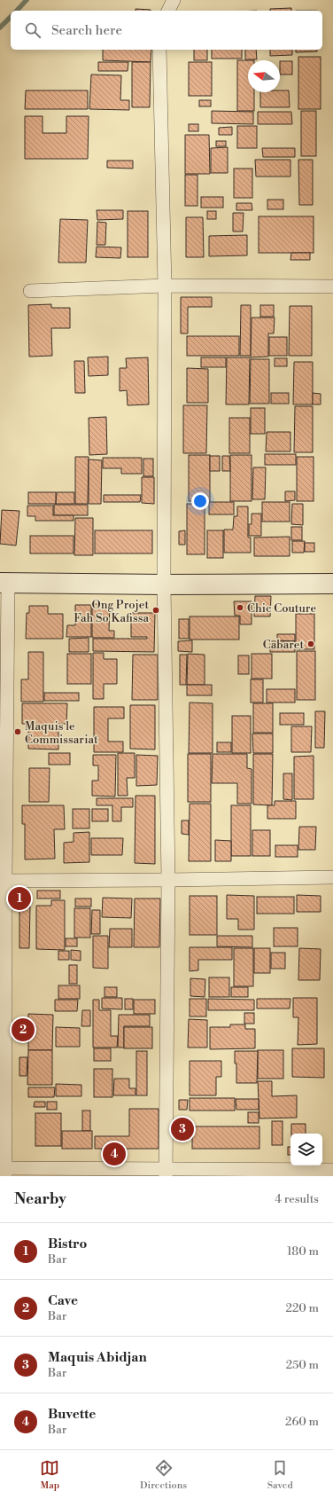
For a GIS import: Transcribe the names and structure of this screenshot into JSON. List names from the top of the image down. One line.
{"places":["Chic Couture","Ong Projet Fah So Kafissa","Cabaret","Maquis le Commissariat"],"north":"left","page":{"search":"Search here","pins":["1","2","3","4"],"heading":["Nearby","4 results"],"list":[{"mark":"1","name":"Bistro","note":"Bar","value":"180 m"},{"mark":"2","name":"Cave","note":"Bar","value":"220 m"},{"mark":"3","name":"Maquis Abidjan","note":"Bar","value":"250 m"},{"mark":"4","name":"Buvette","note":"Bar","value":"260 m"}],"nav":["Map","Directions","Saved"]}}
